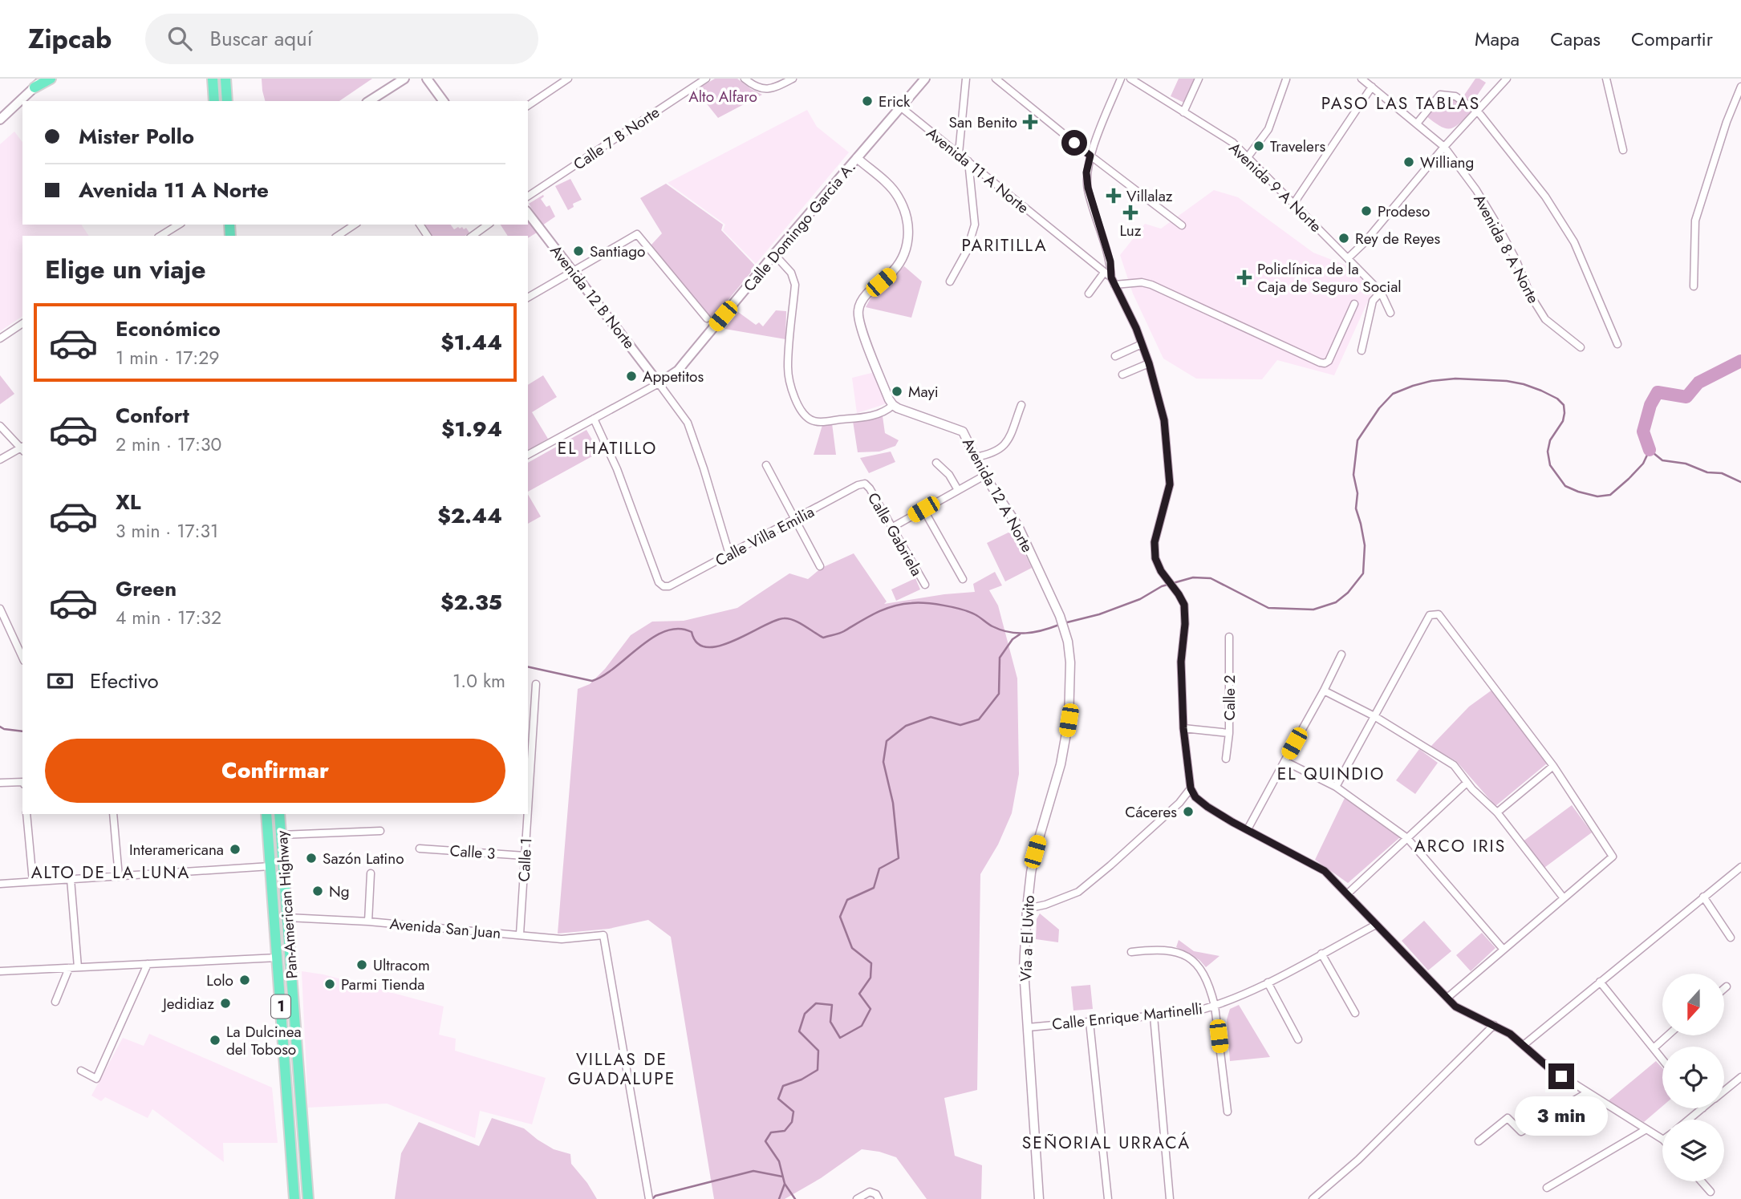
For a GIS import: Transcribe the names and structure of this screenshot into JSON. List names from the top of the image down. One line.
{"streets":{"highway":["Pan-American Highway","1"],"main road":["Calle Domingo Garcia A.","Avenida 12 B Norte"],"street":["Calle 7 B Norte","Avenida 11 A Norte","Avenida 9 A Norte","Avenida 8 A Norte","Avenida 12 A Norte","Calle Gabriela","Calle Villa Emilia","Calle 2","Calle 3","Calle 1","Avenida San Juan","Vía a El Uvito","Calle Enrique Martinelli"]},"crossings":[["Avenida 11 A Norte","Calle Domingo Garcia A."],["Calle Domingo Garcia A.","Avenida 12 B Norte"],["Calle Domingo Garcia A.","Calle Villa Emilia"],["Avenida 12 A Norte","Vía a El Uvito"],["Calle Gabriela","Calle Villa Emilia"],["Calle 3","Calle 1"],["Calle 1","Avenida San Juan"],["Pan-American Highway","Avenida San Juan"],["Vía a El Uvito","Calle Enrique Martinelli"]],"districts":["PASO LAS TABLAS","PARITILLA","EL HATILLO","EL QUINDIO","ARCO IRIS","ALTO DE LA LUNA","VILLAS DE GUADALUPE","SEÑORIAL URRACÁ"],"parks":["Alto Alfaro"],"places":{"other":["Erick","Travelers","Williang","Prodeso","Rey de Reyes","Santiago","Appetitos","Mayi","Cáceres","Interamericana","Sazón Latino","Ng","Ultracom","Lolo","Parmi Tienda","Jedidiaz","La Dulcinea del Toboso"],"health":["San Benito","Villalaz","Luz","Policlínica de la Caja de Seguro Social"]},"north":"bottom","page":{"header":"Zipcab","search":"Buscar aquí","nav":["Mapa","Capas","Compartir"],"banner":["Mister Pollo","Avenida 11 A Norte"],"heading":"Elige un viaje","list":[{"name":"Económico","note":"1 min · 17:29","value":"$1.44"},{"name":"Confort","note":"2 min · 17:30","value":"$1.94"},{"name":"XL","note":"3 min · 17:31","value":"$2.44"},{"name":"Green","note":"4 min · 17:32","value":"$2.35"}],"pay":["Efectivo","1.0 km"],"buttons":"Confirmar","bubble":"3 min"}}
